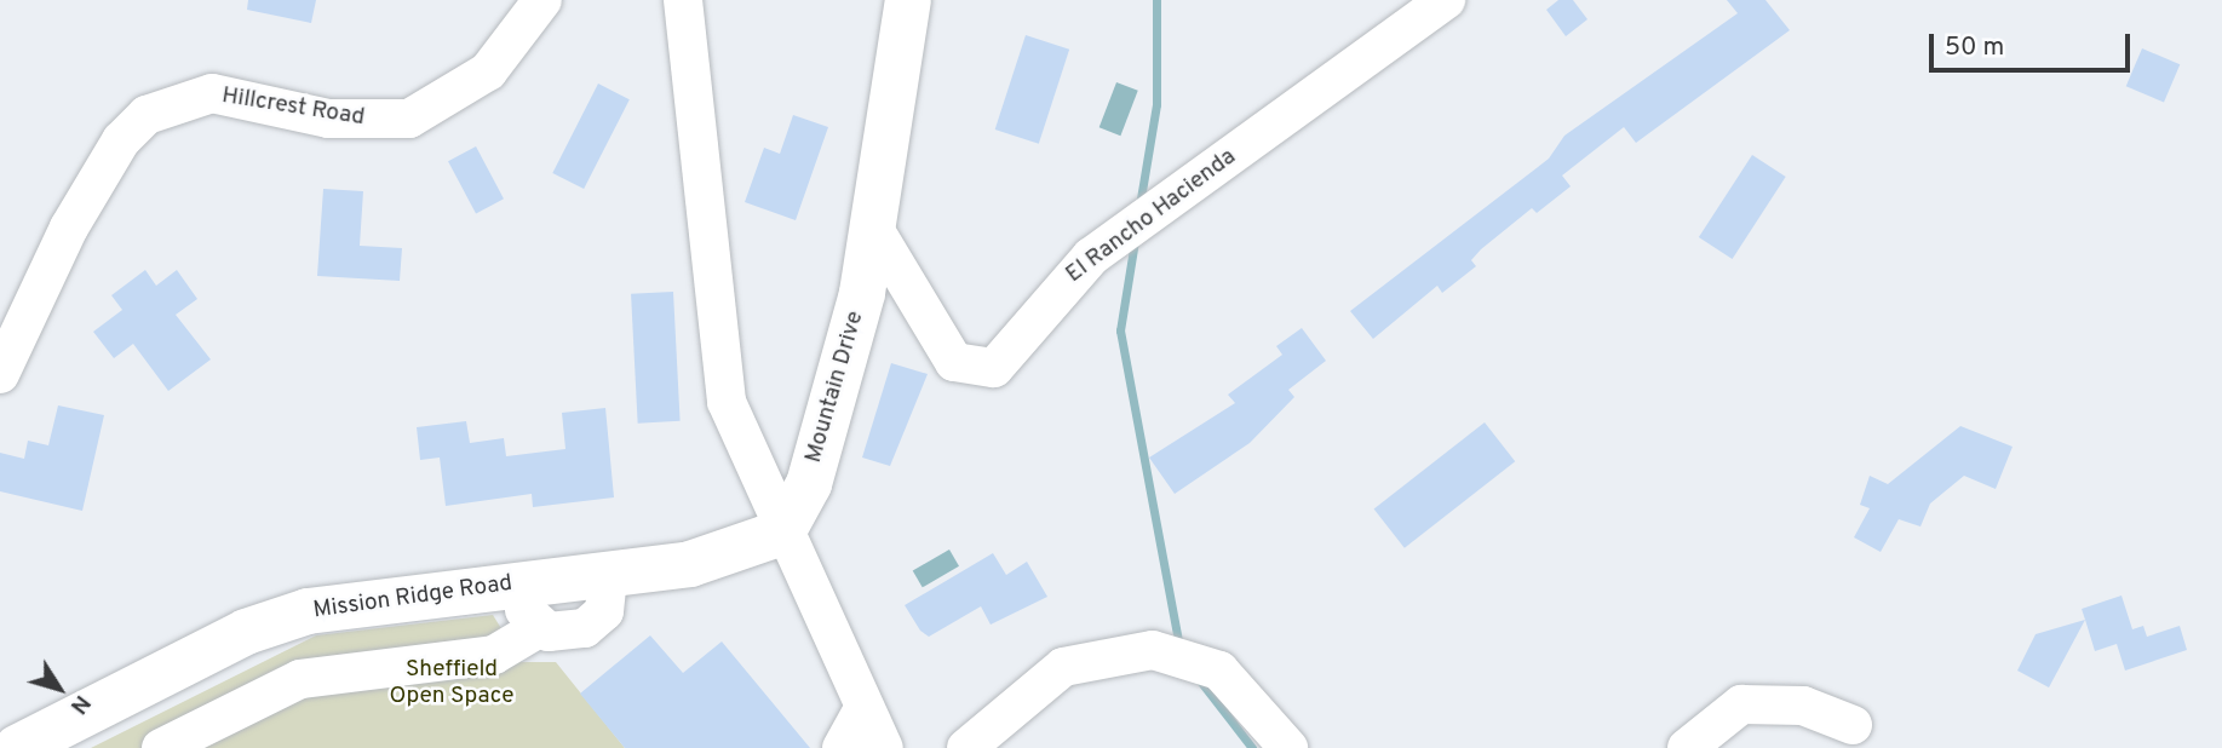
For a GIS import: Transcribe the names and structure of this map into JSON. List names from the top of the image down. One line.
{"streets":{"main road":["Mountain Drive","Mission Ridge Road"],"street":["Hillcrest Road","El Rancho Hacienda"]},"crossings":[["El Rancho Hacienda","Mountain Drive"],["Mountain Drive","Mission Ridge Road"]],"parks":["Sheffield Open Space"],"scale_bar":"50 m","north":"bottom right"}
